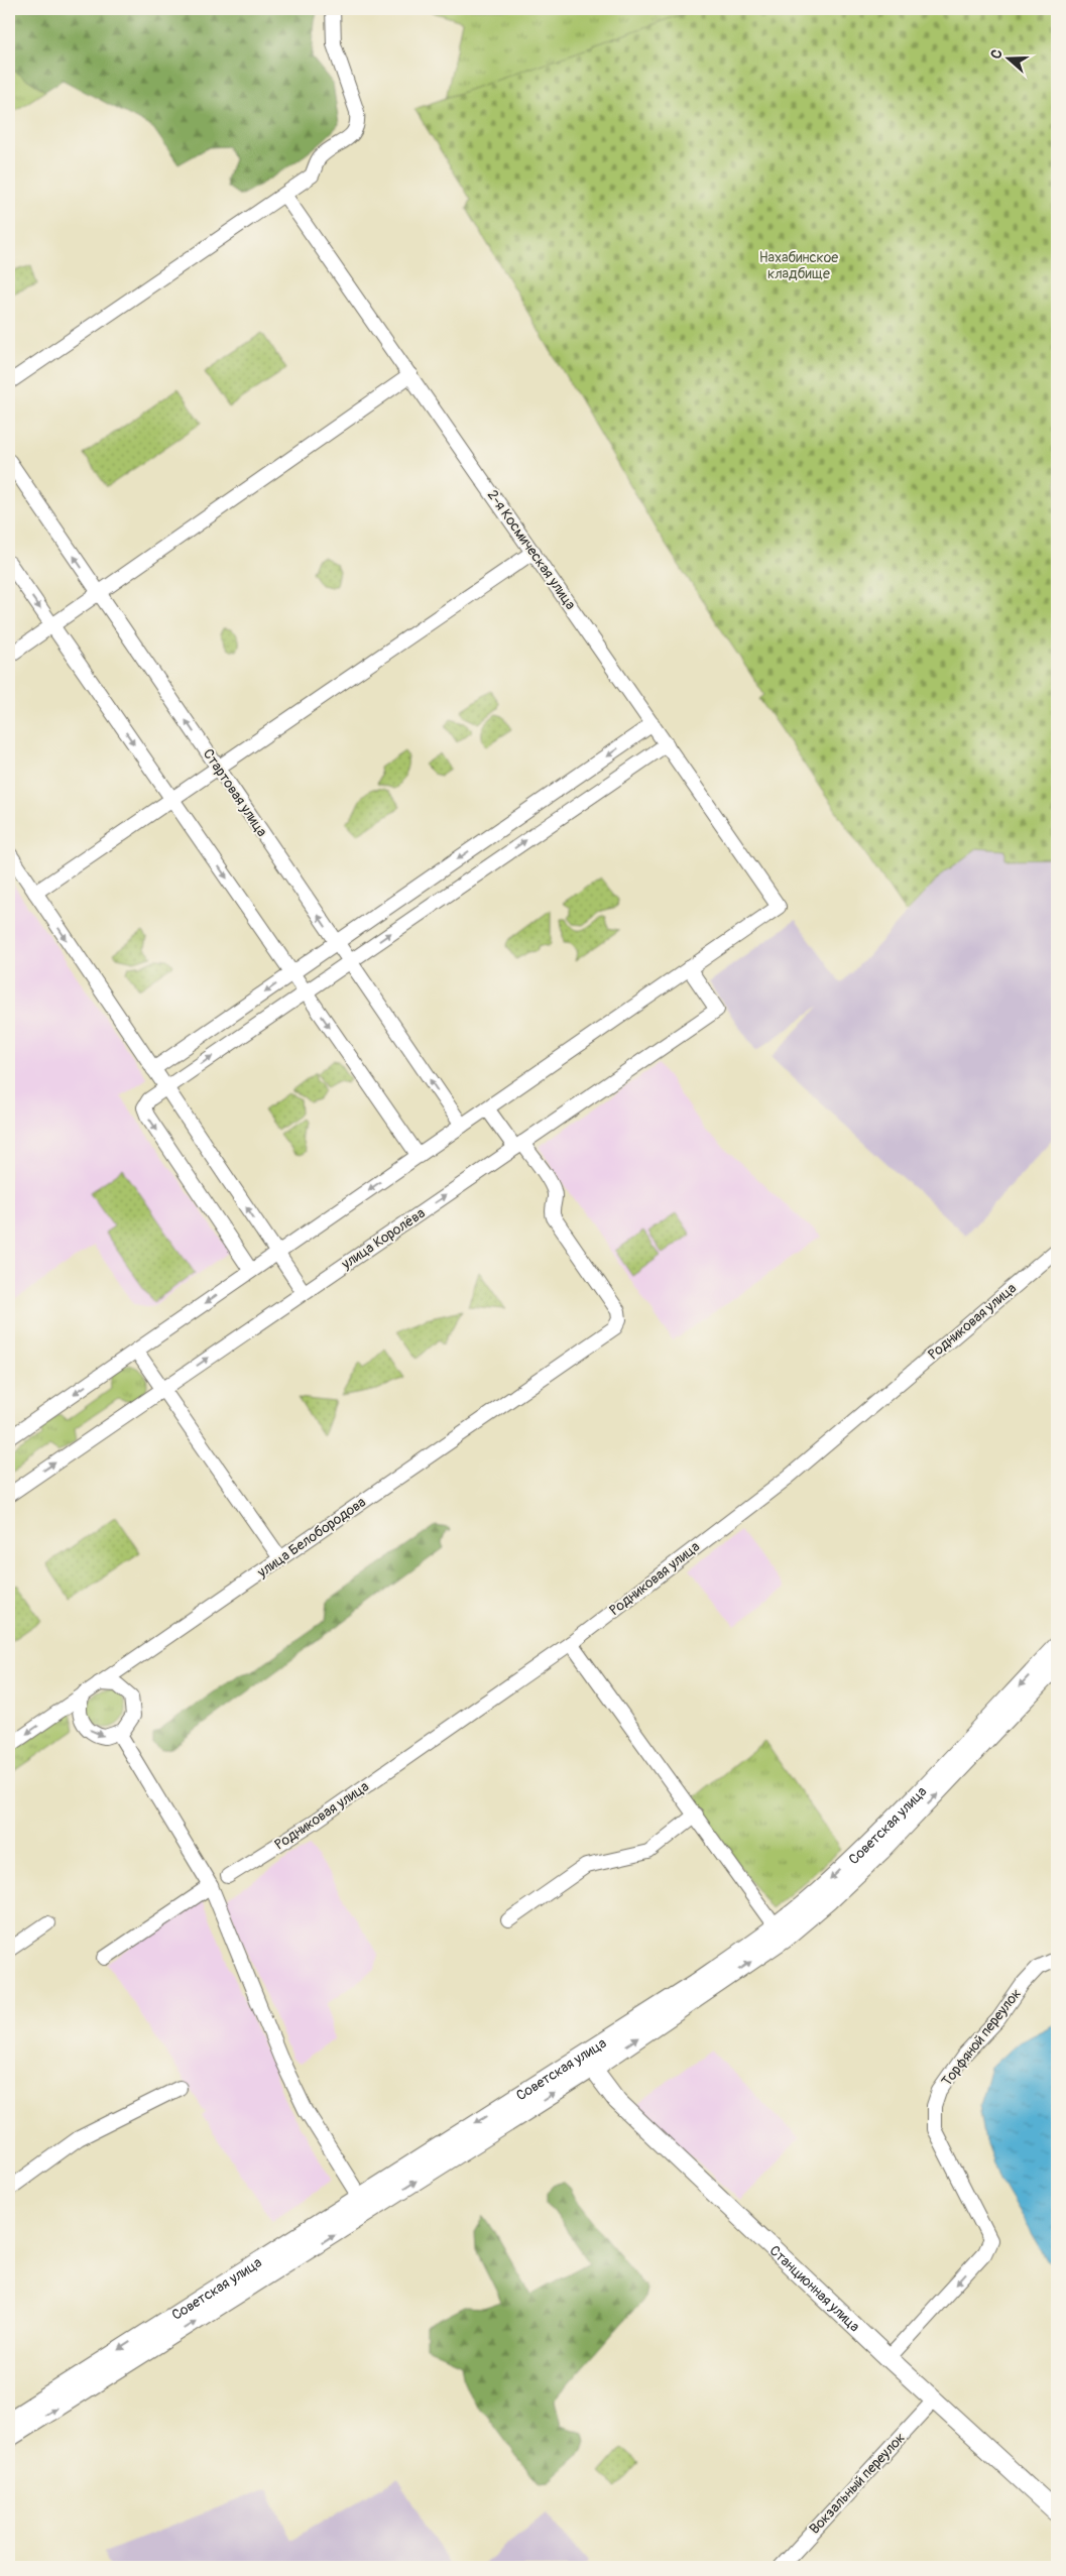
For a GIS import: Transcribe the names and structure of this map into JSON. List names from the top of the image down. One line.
{"streets":{"main road":["Советская улица","Станционная улица"],"street":["2-я Космическая улица","Стартовая улица","улица Королёва","Родниковая улица","улица Белобородова","Торфяной переулок","Вокзальный переулок"]},"crossings":[["2-я Космическая улица","улица Королёва"],["улица Королёва","улица Белобородова"],["Советская улица","Станционная улица"],["Торфяной переулок","Станционная улица"],["Станционная улица","Вокзальный переулок"]],"one_way":["Торфяной переулок"],"parks":["Нахабинское кладбище"],"north":"left"}
